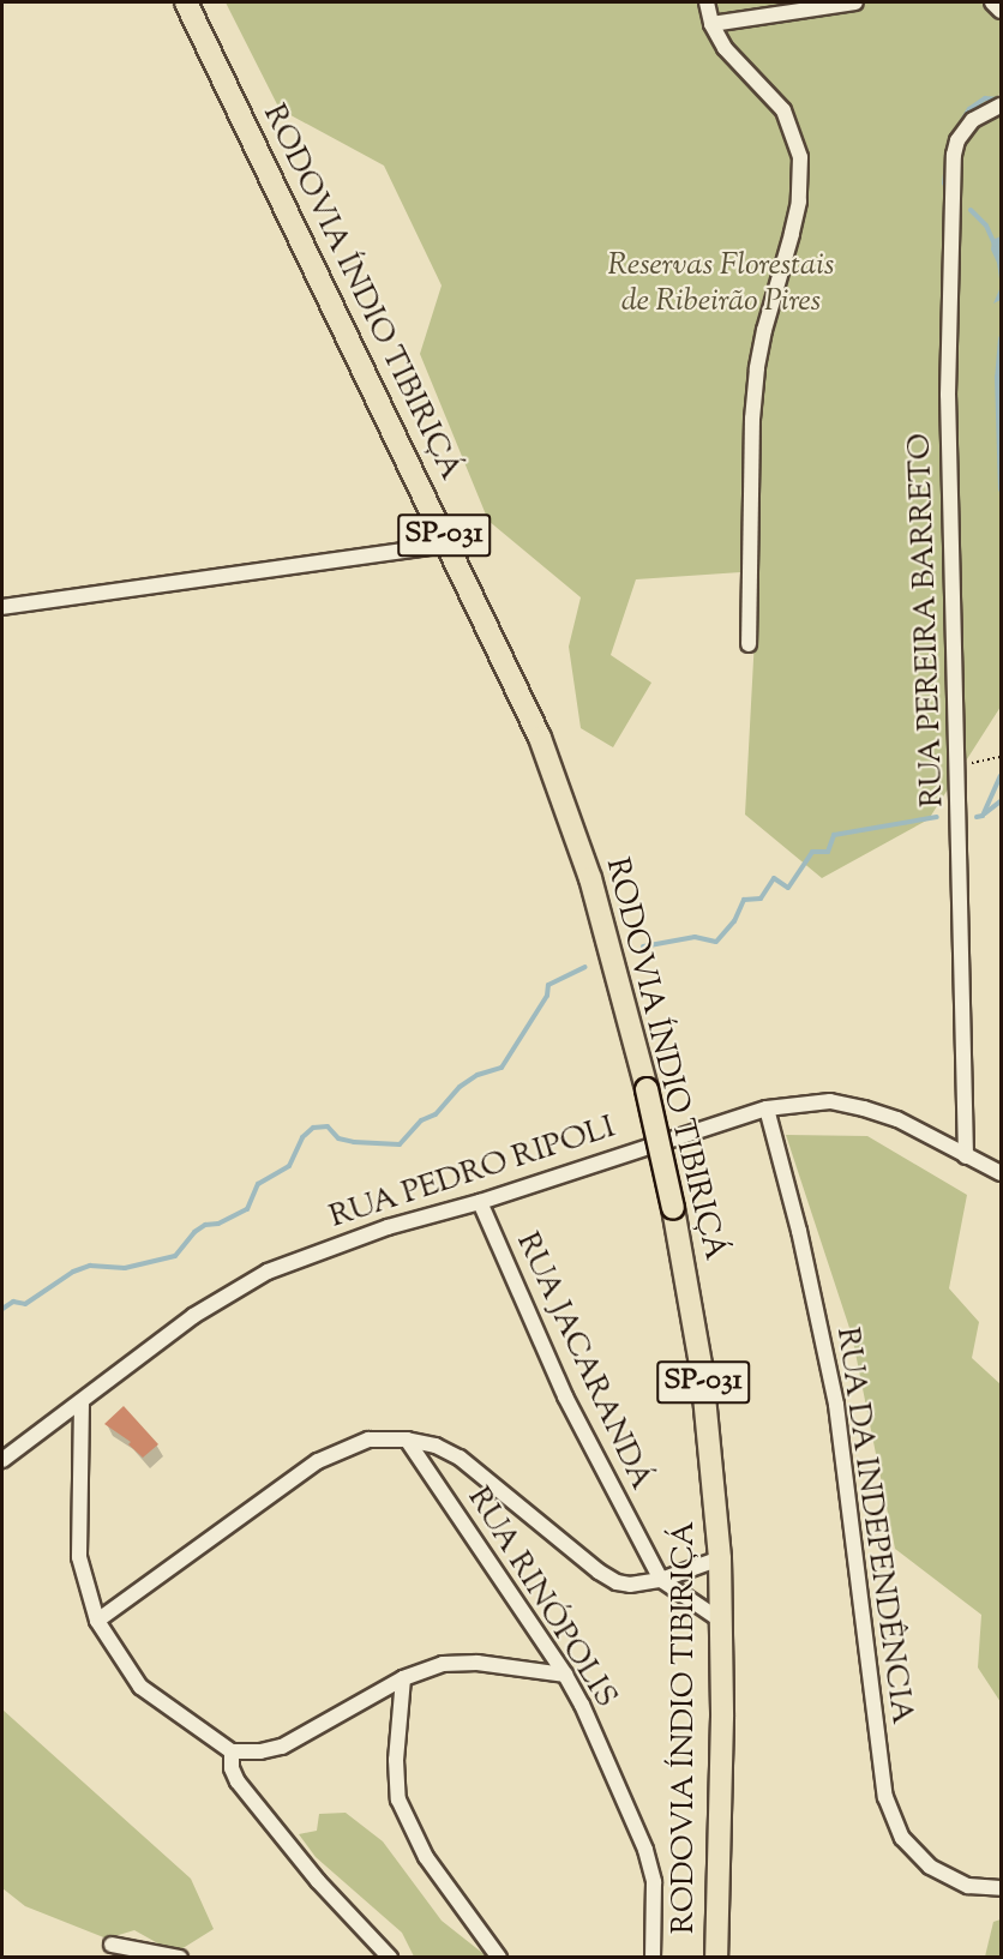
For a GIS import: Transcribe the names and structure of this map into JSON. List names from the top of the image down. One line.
{"streets":{"highway":["RODOVIA ÍNDIO TIBIRIÇÁ","SP-031"],"street":["RUA PEREIRA BARRETO","RUA PEDRO RIPOLI","RUA JACARANDÁ","RUA DA INDEPENDÊNCIA","RUA RINÓPOLIS"]},"crossings":[["RUA PEREIRA BARRETO","RUA PEDRO RIPOLI"],["RUA PEDRO RIPOLI","RUA JACARANDÁ"],["RUA PEDRO RIPOLI","RUA DA INDEPENDÊNCIA"]],"parks":["Reservas Florestais de Ribeirão Pires"]}
